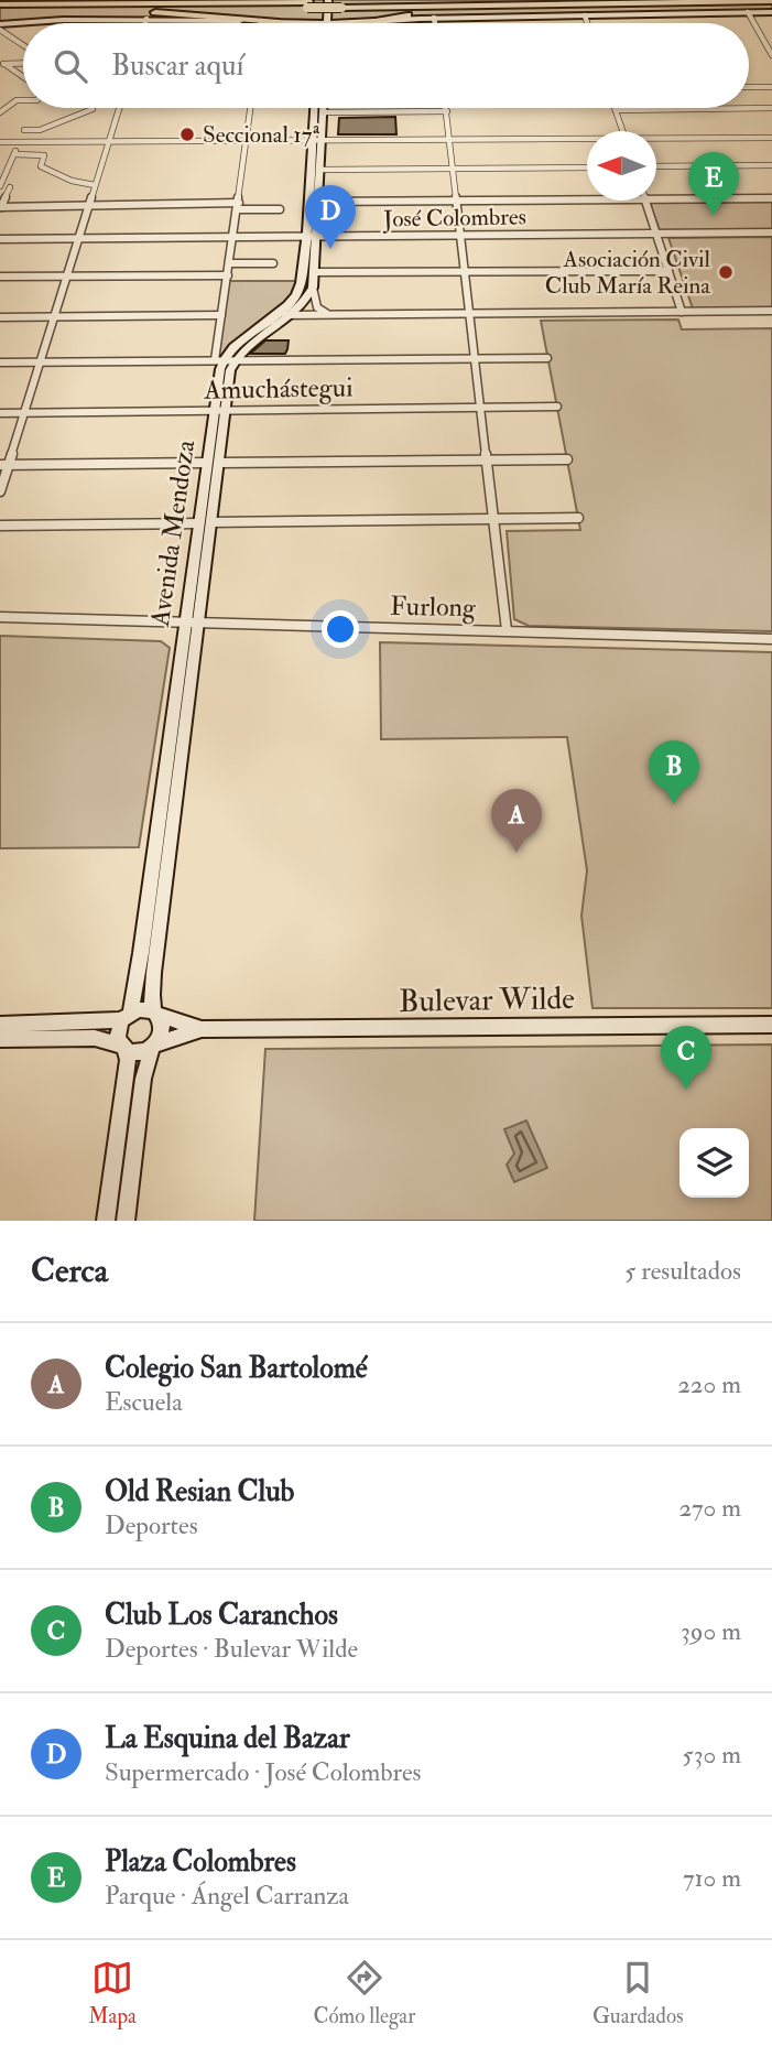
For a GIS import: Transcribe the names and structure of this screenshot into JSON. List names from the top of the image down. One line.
{"streets":{"main road":["Avenida Mendoza","Bulevar Wilde"],"street":["José Colombres","Amuchástegui","Furlong"]},"crossings":[["Amuchástegui","Avenida Mendoza"],["Avenida Mendoza","Furlong"],["Avenida Mendoza","Bulevar Wilde"]],"places":["Seccional 17ª","Asociación Civil Club María Reina"],"north":"left","page":{"search":"Buscar aquí","pins":["E","D","B","A","C"],"heading":["Cerca","5 resultados"],"list":[{"mark":"A","name":"Colegio San Bartolomé","note":"Escuela","value":"220 m"},{"mark":"B","name":"Old Resian Club","note":"Deportes","value":"270 m"},{"mark":"C","name":"Club Los Caranchos","note":"Deportes · Bulevar Wilde","value":"390 m"},{"mark":"D","name":"La Esquina del Bazar","note":"Supermercado · José Colombres","value":"530 m"},{"mark":"E","name":"Plaza Colombres","note":"Parque · Ángel Carranza","value":"710 m"}],"nav":["Mapa","Cómo llegar","Guardados"]}}
